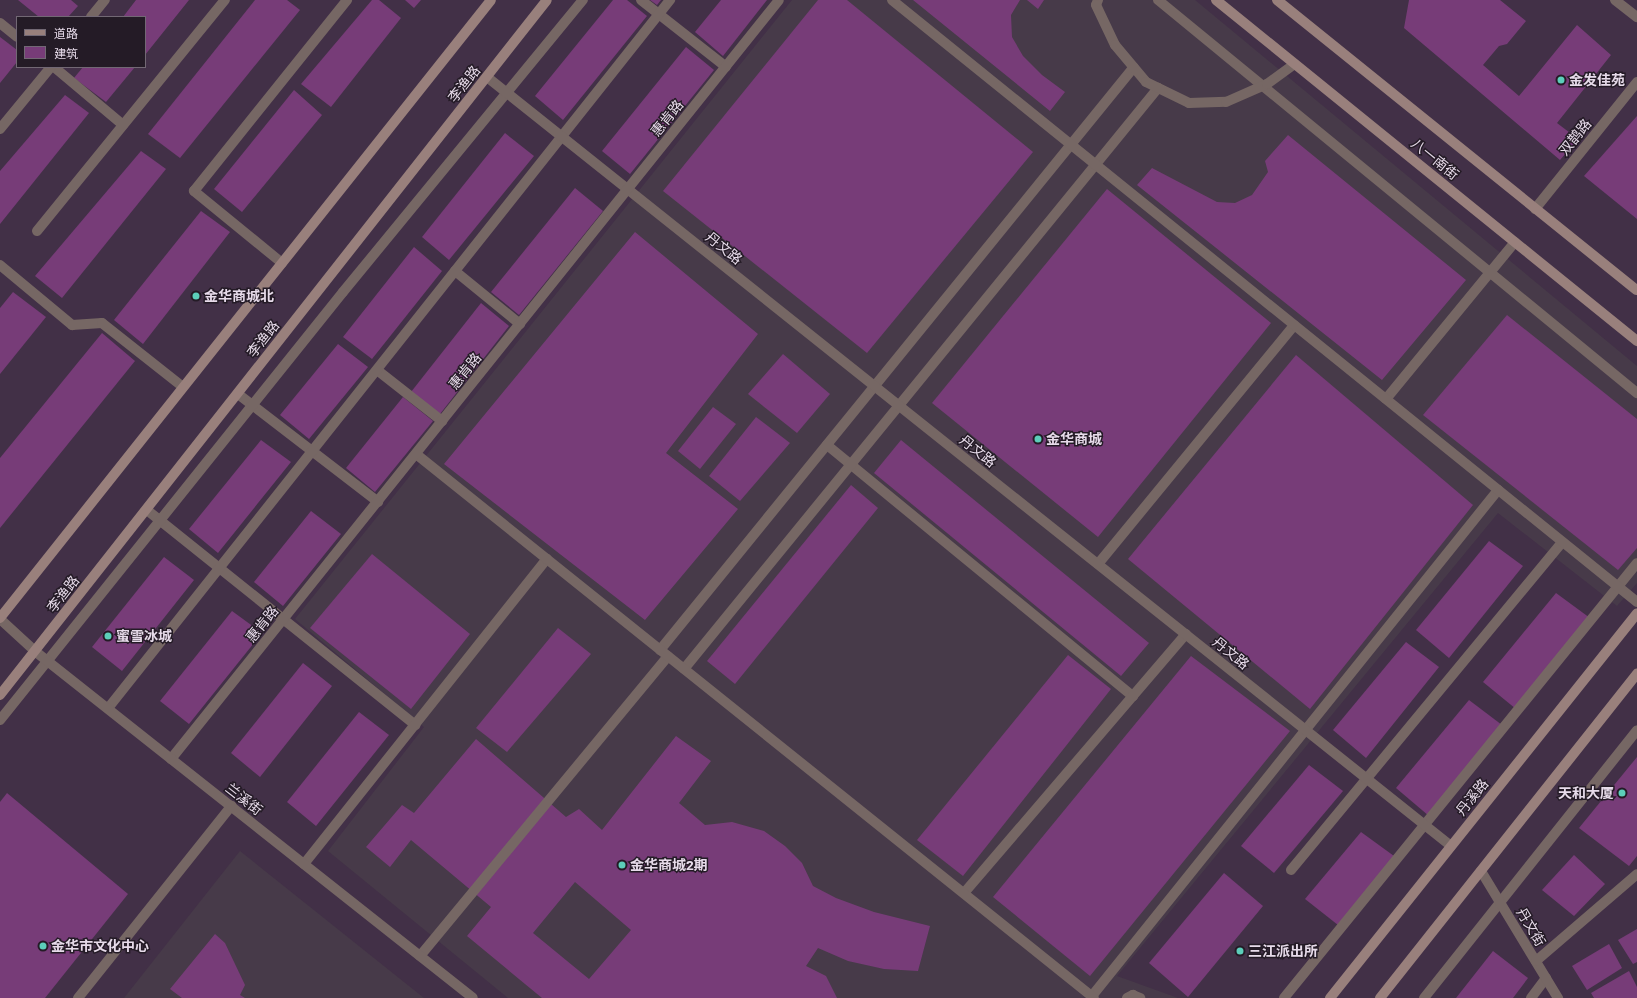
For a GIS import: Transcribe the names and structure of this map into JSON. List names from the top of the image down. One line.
{"streets":{"main road":["李渔路","八一南街","丹溪路"],"street":["惠肯路","双鹊路","丹文路","兰溪街","丹文街"]},"crossings":[["李渔路","丹文路"],["李渔路","兰溪街"],["惠肯路","丹文路"],["惠肯路","兰溪街"],["双鹊路","八一南街"],["丹文路","丹溪路"]],"places":["金发佳苑","金华商城北","金华商城","蜜雪冰城","天和大厦","金华商城2期","金华市文化中心","三江派出所"],"legend":["道路","建筑"]}
